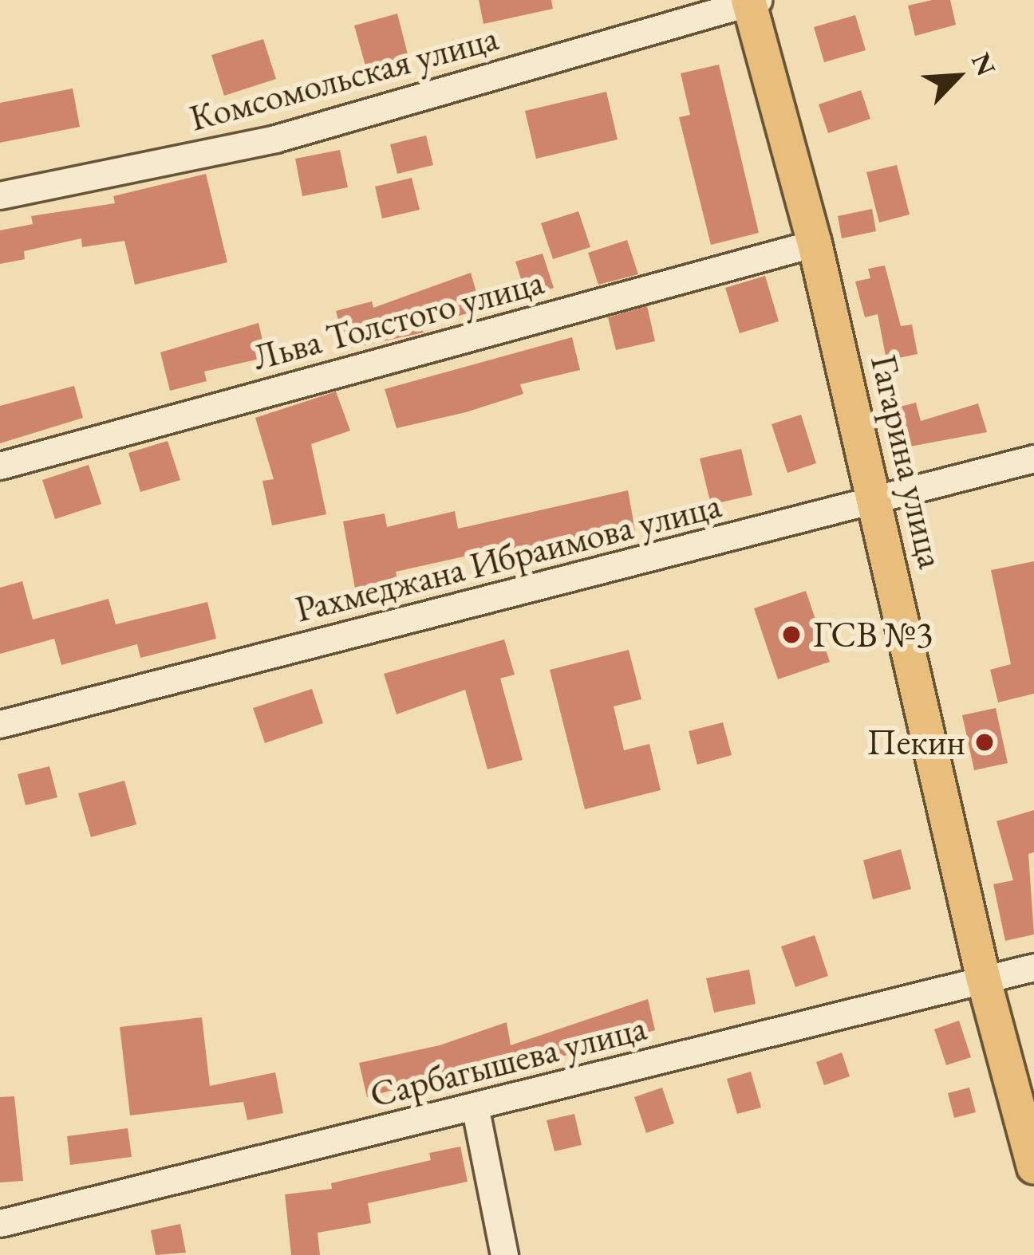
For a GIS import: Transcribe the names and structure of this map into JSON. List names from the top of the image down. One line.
{"streets":{"main road":["Гагарина улица"],"street":["Комсомольская улица","Льва Толстого улица","Рахмеджана Ибраимова улица","Сарбагышева улица"]},"crossings":[["Комсомольская улица","Гагарина улица"],["Льва Толстого улица","Гагарина улица"],["Гагарина улица","Рахмеджана Ибраимова улица"],["Гагарина улица","Сарбагышева улица"]],"places":["ГСВ №3","Пекин"],"north":"top right"}
